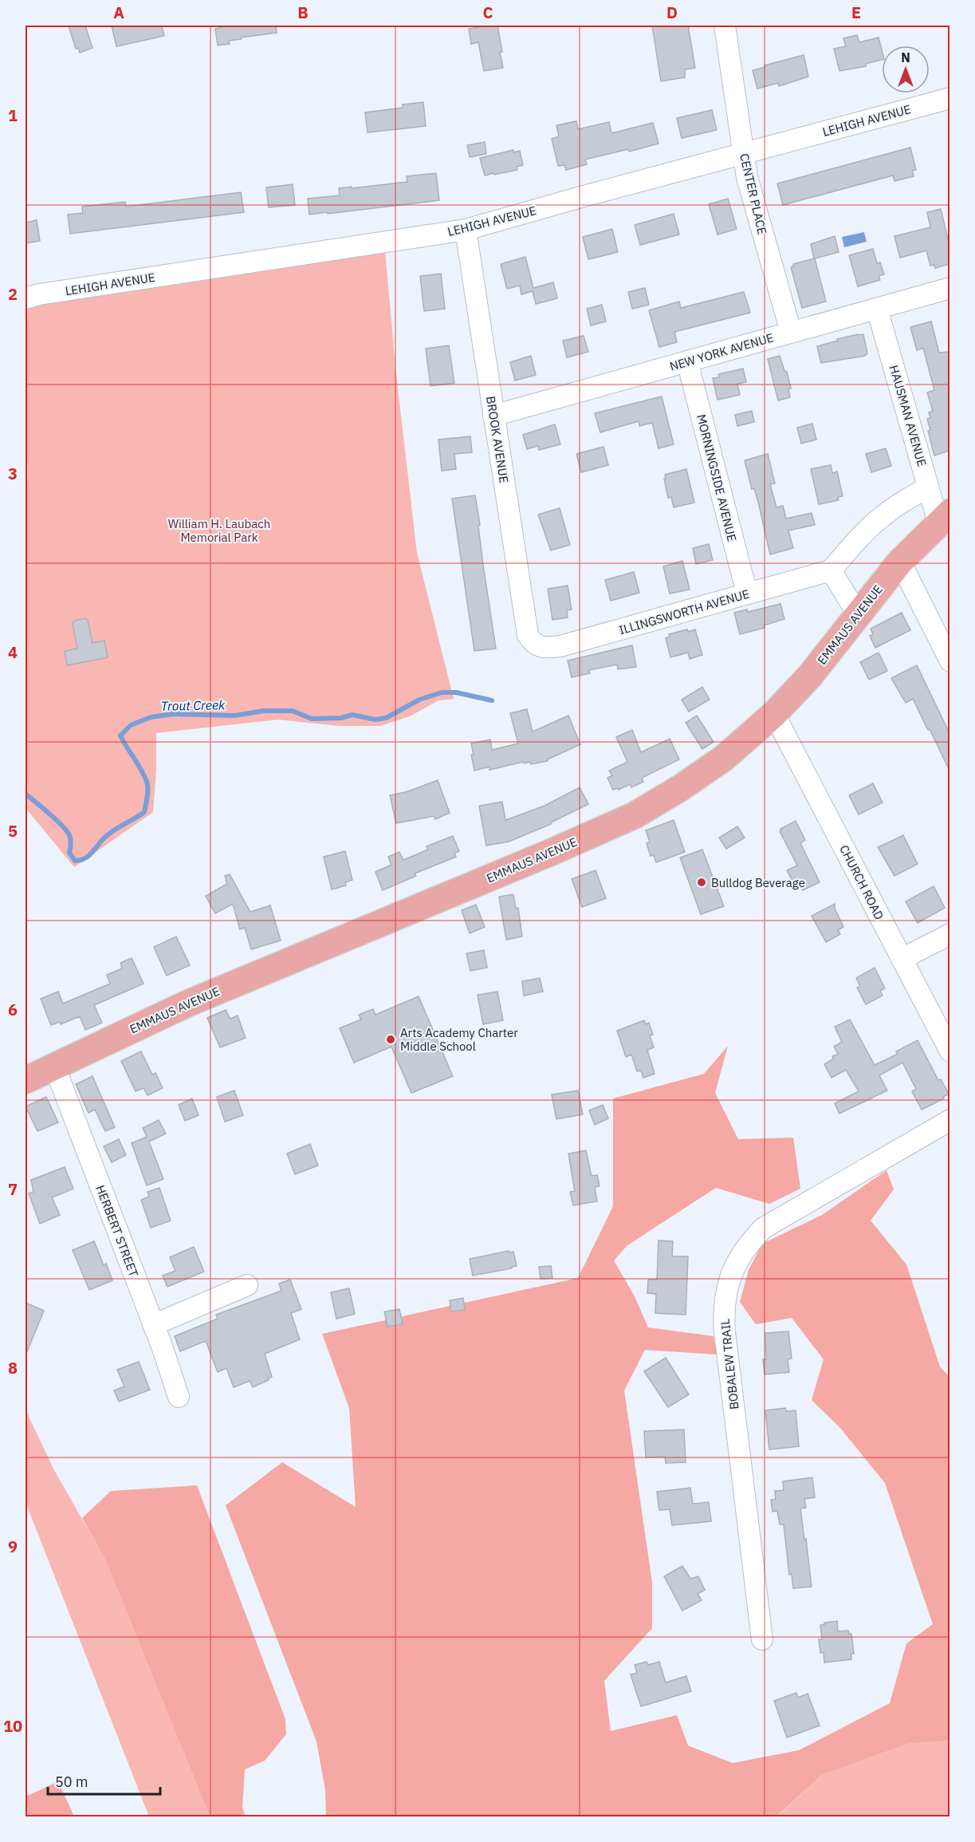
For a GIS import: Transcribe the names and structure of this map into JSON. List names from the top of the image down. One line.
{"streets":{"main road":["EMMAUS AVENUE"],"street":["LEHIGH AVENUE","CENTER PLACE","NEW YORK AVENUE","HAUSMAN AVENUE","BROOK AVENUE","MORNINGSIDE AVENUE","ILLINGSWORTH AVENUE","CHURCH ROAD","HERBERT STREET","BOBALEW TRAIL"]},"crossings":[["LEHIGH AVENUE","CENTER PLACE"],["LEHIGH AVENUE","BROOK AVENUE"],["CENTER PLACE","NEW YORK AVENUE"],["NEW YORK AVENUE","HAUSMAN AVENUE"],["NEW YORK AVENUE","BROOK AVENUE"],["NEW YORK AVENUE","MORNINGSIDE AVENUE"],["HAUSMAN AVENUE","EMMAUS AVENUE"],["BROOK AVENUE","ILLINGSWORTH AVENUE"],["MORNINGSIDE AVENUE","ILLINGSWORTH AVENUE"],["EMMAUS AVENUE","CHURCH ROAD"],["EMMAUS AVENUE","HERBERT STREET"]],"water":["Trout Creek"],"parks":["William H. Laubach Memorial Park"],"places":["Bulldog Beverage","Arts Academy Charter Middle School"],"scale_bar":"50 m","north":"top","grid":{"columns":["A","B","C","D","E"],"rows":["1","2","3","4","5","6","7","8","9","10"]}}
